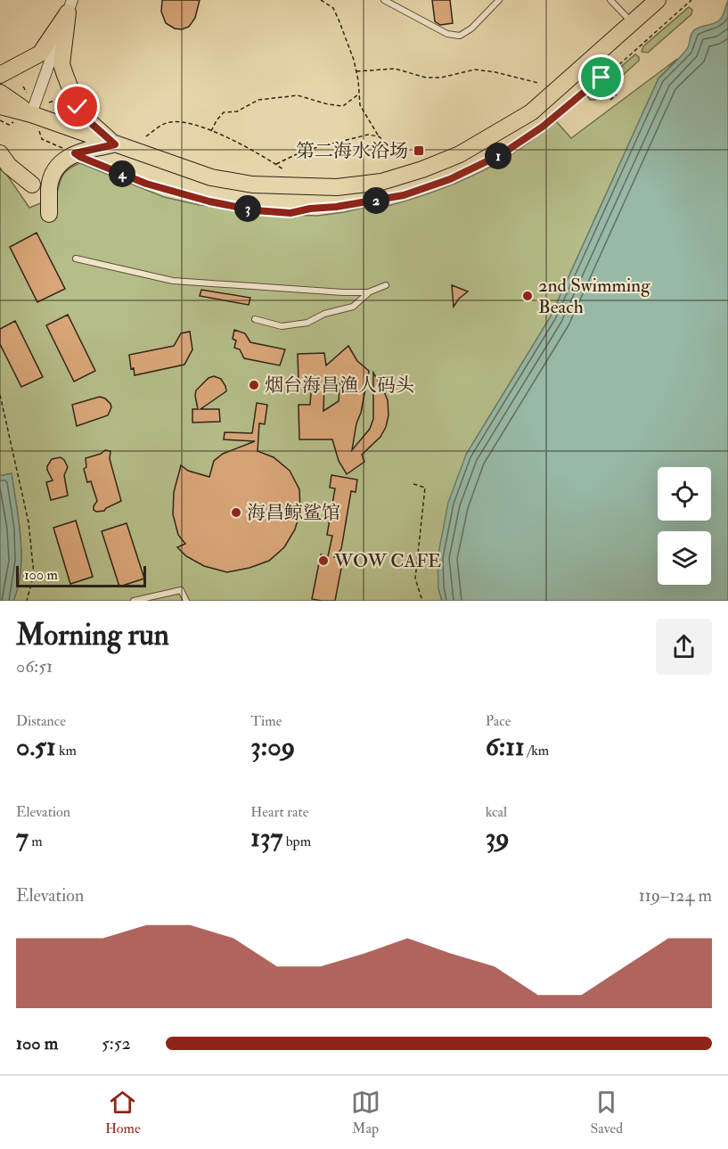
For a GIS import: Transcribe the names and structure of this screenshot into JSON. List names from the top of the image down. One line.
{"places":{"transit":["第二海水浴场"],"other":["2nd Swimming Beach","烟台海昌渔人码头","海昌鲸鲨馆","WOW CAFE"]},"scale_bar":"100 m","page":{"pins":["1","4","2","3"],"scale":"100 m","heading":["Morning run","06:51"],"stats":[["Distance","0.51 km"],["Time","3:09"],["Pace","6:11 /km"],["Elevation","7 m"],["Heart rate","137 bpm"],["kcal","39"]],"chart":["Elevation","119–124 m"],"list":[{"name":"100 m","note":"5:52"}],"tabs":["Home","Map","Saved"]}}
